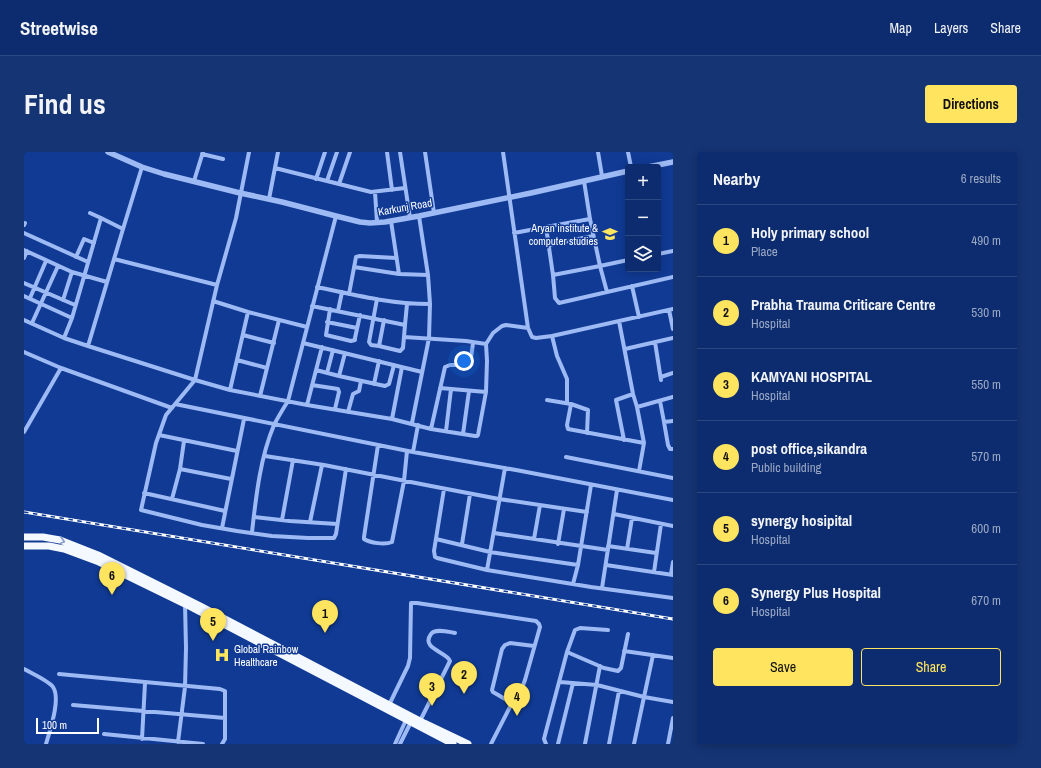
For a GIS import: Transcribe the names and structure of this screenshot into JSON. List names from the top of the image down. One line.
{"streets":{"street":["Karkunj Road"]},"places":{"school or university":["Aryan institute & computer studies"],"hospital":["Global Rainbow Healthcare"]},"scale_bar":"100 m","page":{"header":"Streetwise","nav":["Map","Layers","Share"],"title":"Find us","buttons":["Directions",["Save","Share"]],"heading":["Nearby","6 results"],"map_buttons":["+","−"],"list":[{"mark":"1","name":"Holy primary school","note":"Place","value":"490 m"},{"mark":"2","name":"Prabha Trauma Criticare Centre","note":"Hospital","value":"530 m"},{"mark":"3","name":"KAMYANI HOSPITAL","note":"Hospital","value":"550 m"},{"mark":"4","name":"post office,sikandra","note":"Public building","value":"570 m"},{"mark":"5","name":"synergy hosipital","note":"Hospital","value":"600 m"},{"mark":"6","name":"Synergy Plus Hospital","note":"Hospital","value":"670 m"}],"pins":["6","1","5","2","3","4"],"scale":"100 m"}}
